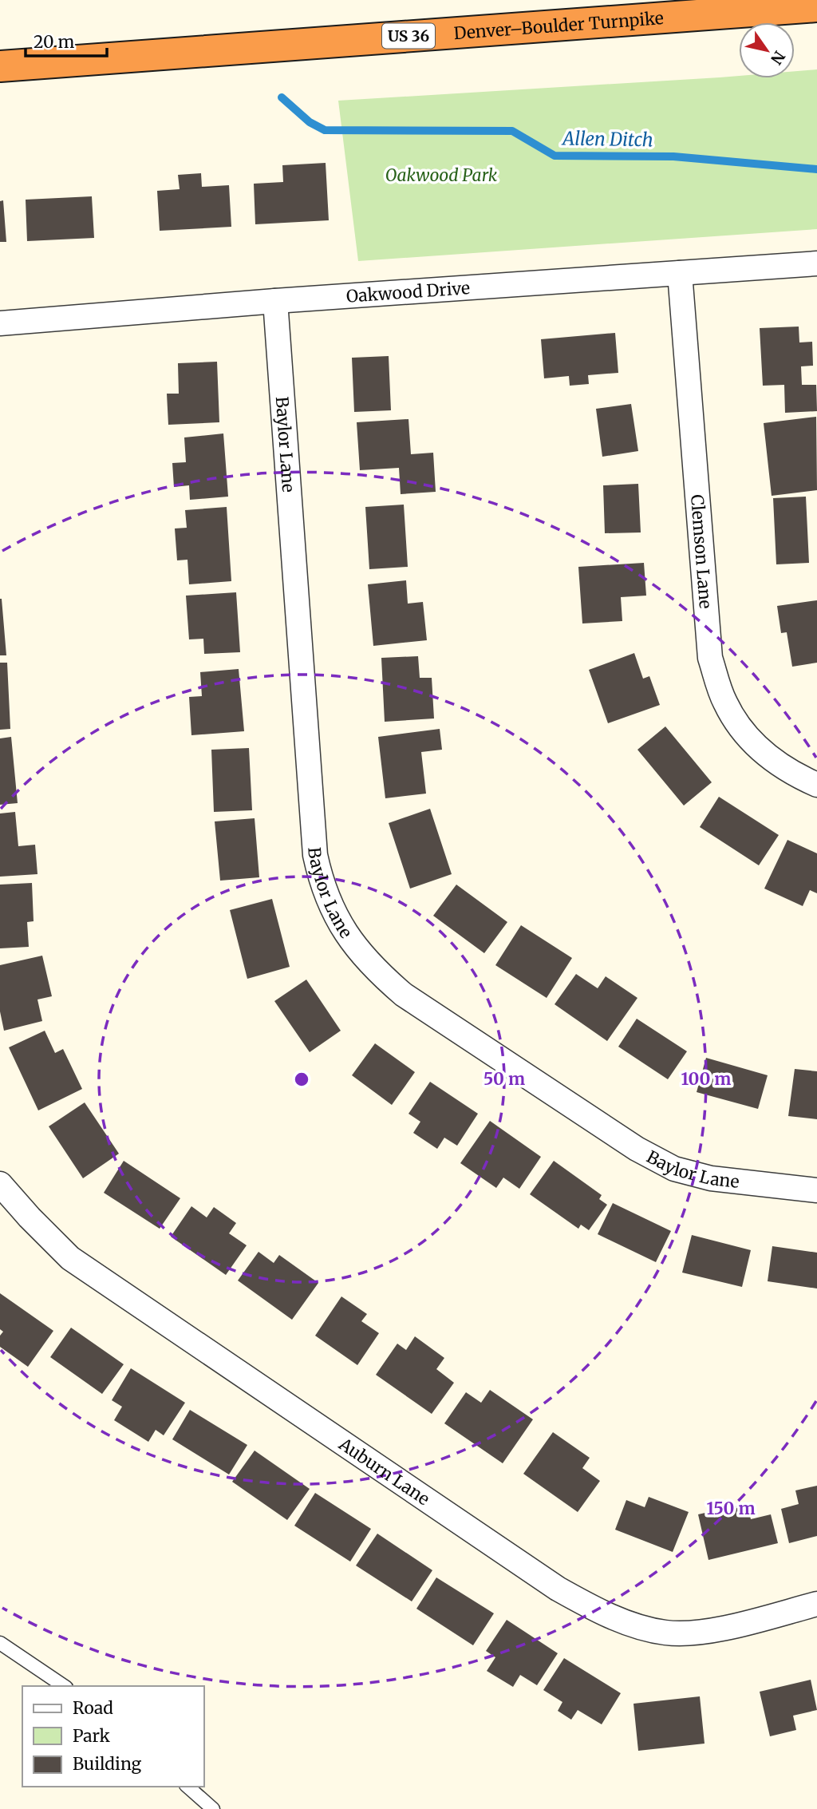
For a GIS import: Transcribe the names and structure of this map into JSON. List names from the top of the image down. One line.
{"streets":{"highway":["Denver–Boulder Turnpike","US 36"],"street":["Oakwood Drive","Baylor Lane","Clemson Lane","Auburn Lane"]},"crossings":[["Oakwood Drive","Baylor Lane"],["Oakwood Drive","Clemson Lane"]],"water":["Allen Ditch"],"parks":["Oakwood Park"],"legend":["Road","Park","Building"],"scale_bar":"20 m","north":"bottom right","rings":["50 m","100 m","150 m"]}
